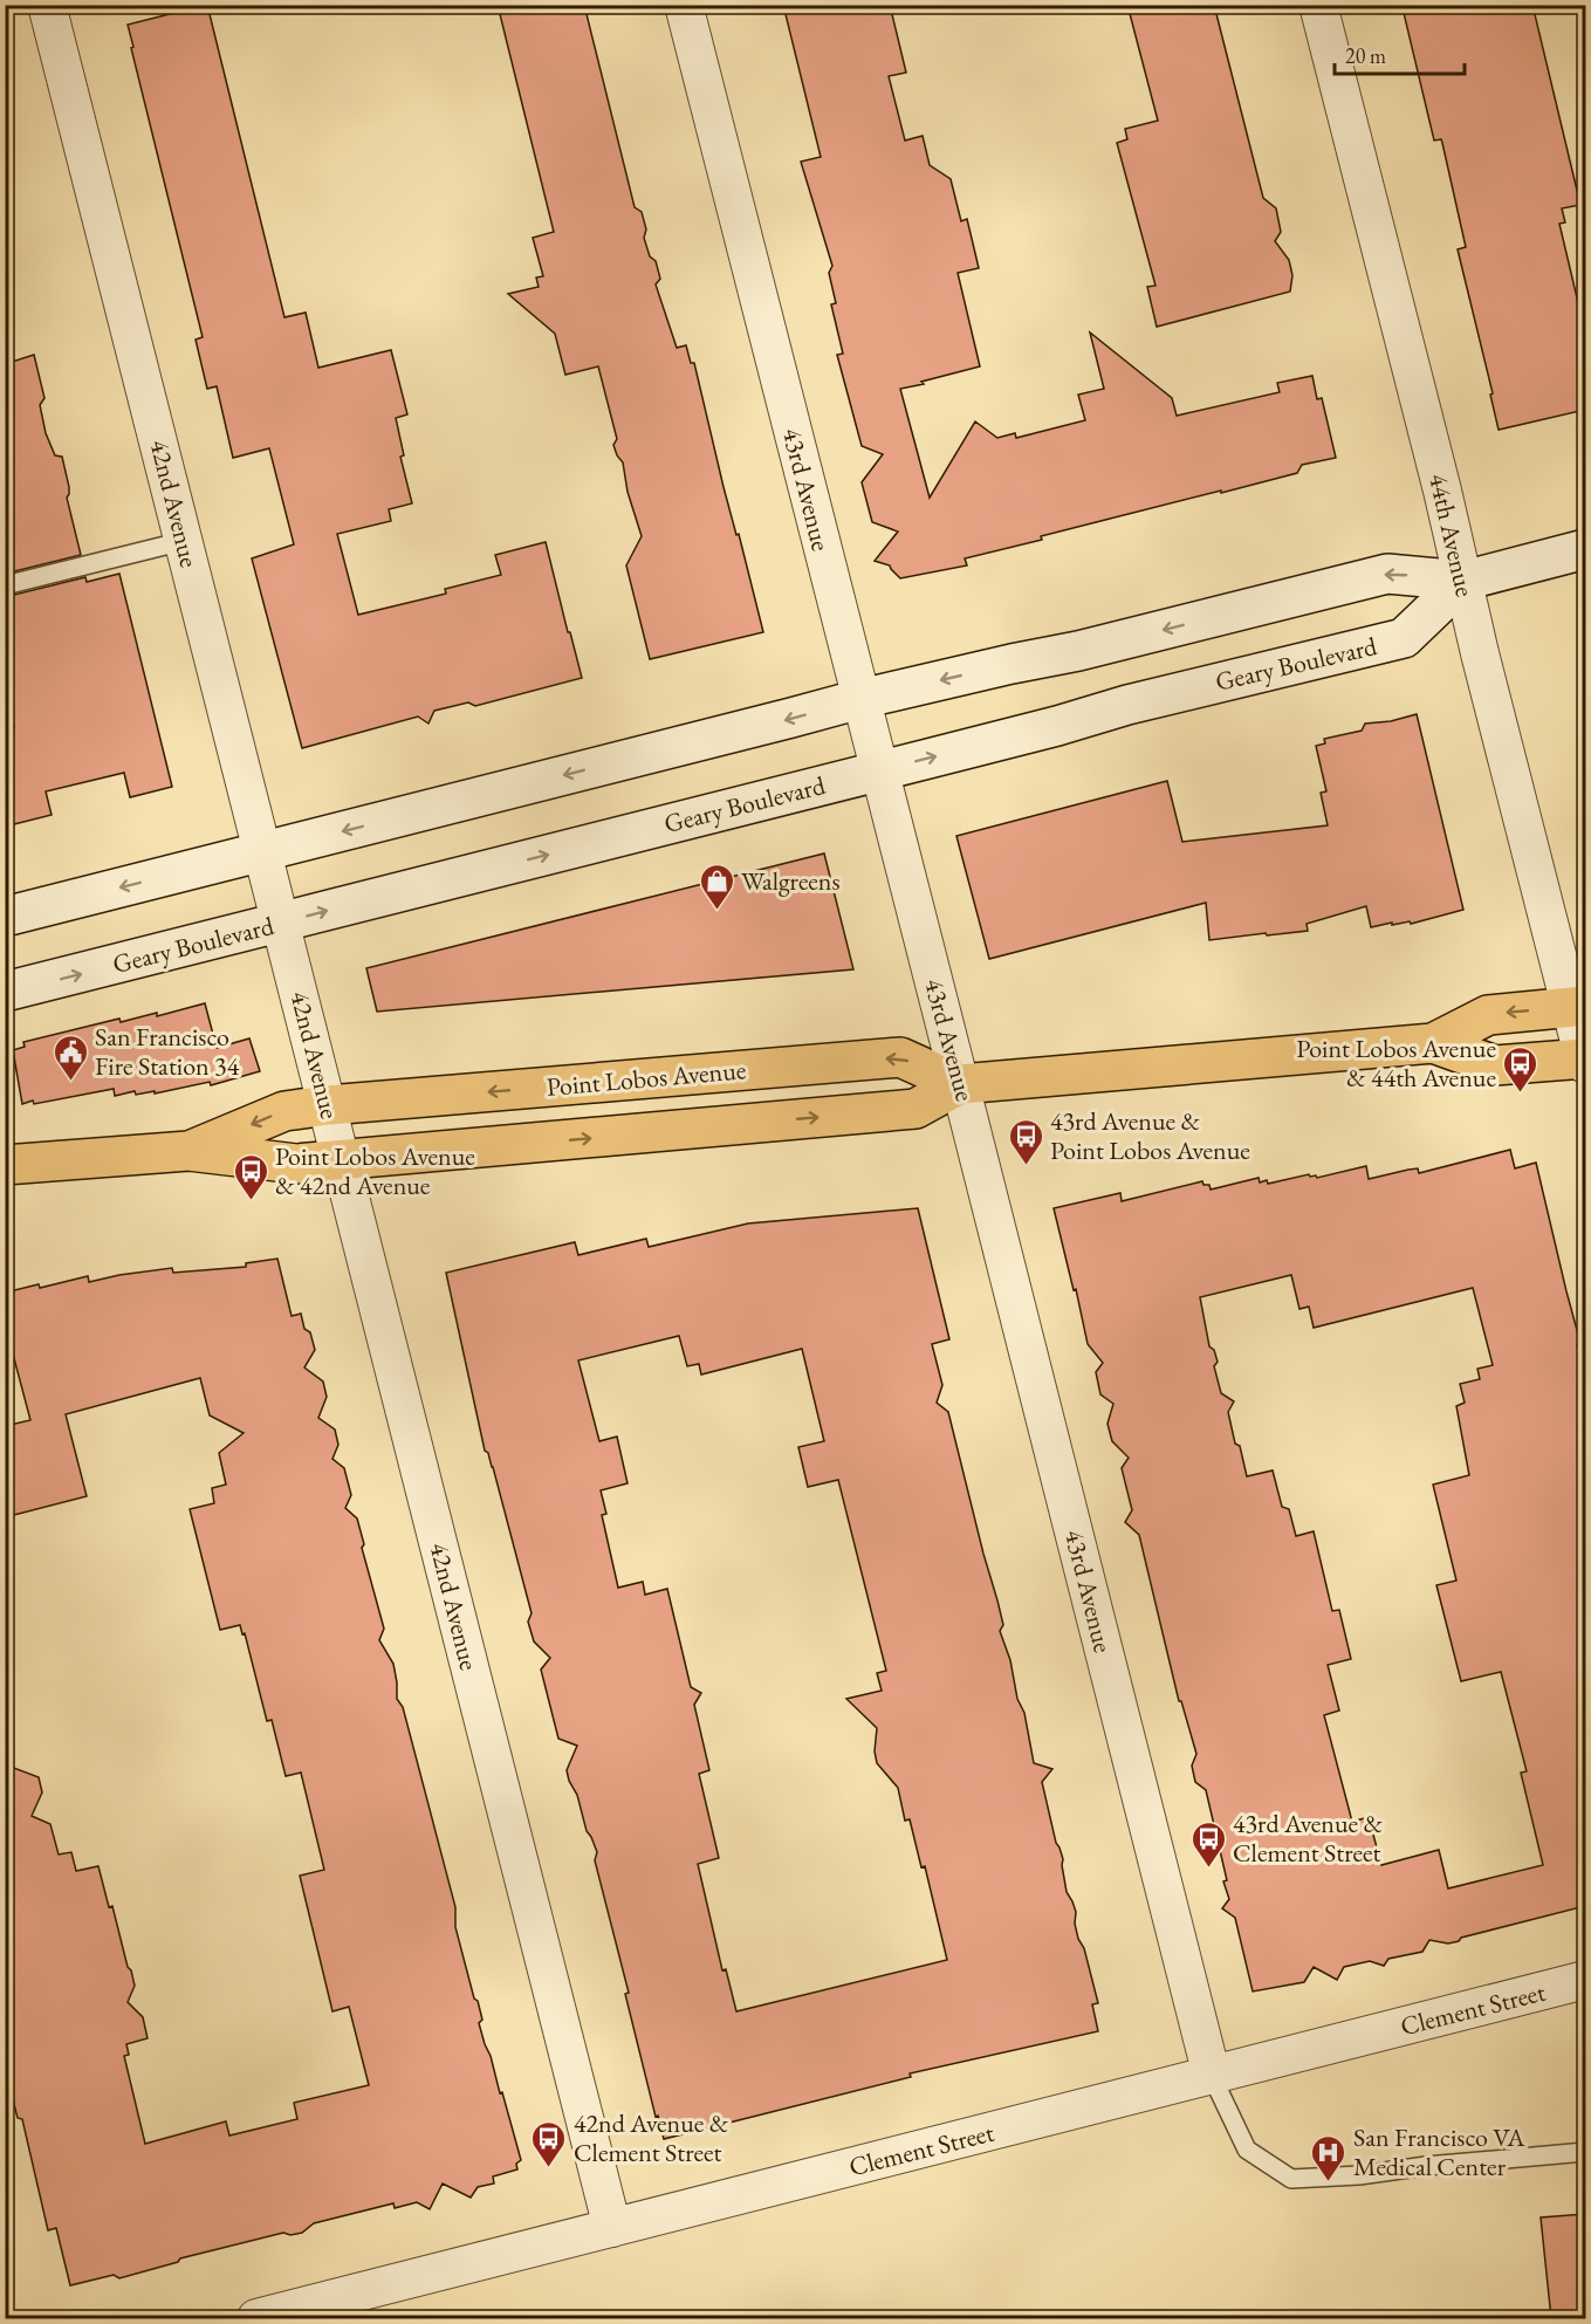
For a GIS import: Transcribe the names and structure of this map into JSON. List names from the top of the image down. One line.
{"streets":{"main road":["Point Lobos Avenue"],"street":["43rd Avenue","42nd Avenue","44th Avenue","Geary Boulevard","Clement Street"]},"crossings":[["43rd Avenue","Geary Boulevard"],["43rd Avenue","Point Lobos Avenue"],["43rd Avenue","Clement Street"],["42nd Avenue","Geary Boulevard"],["42nd Avenue","Point Lobos Avenue"],["42nd Avenue","Clement Street"],["44th Avenue","Geary Boulevard"],["44th Avenue","Point Lobos Avenue"]],"places":{"shop":["Walgreens"],"public building":["San Francisco Fire Station 34"],"bus stop":["Point Lobos Avenue & 44th Avenue","43rd Avenue & Point Lobos Avenue","Point Lobos Avenue & 42nd Avenue","43rd Avenue & Clement Street","42nd Avenue & Clement Street"],"hospital":["San Francisco VA Medical Center"]},"scale_bar":"20 m"}
